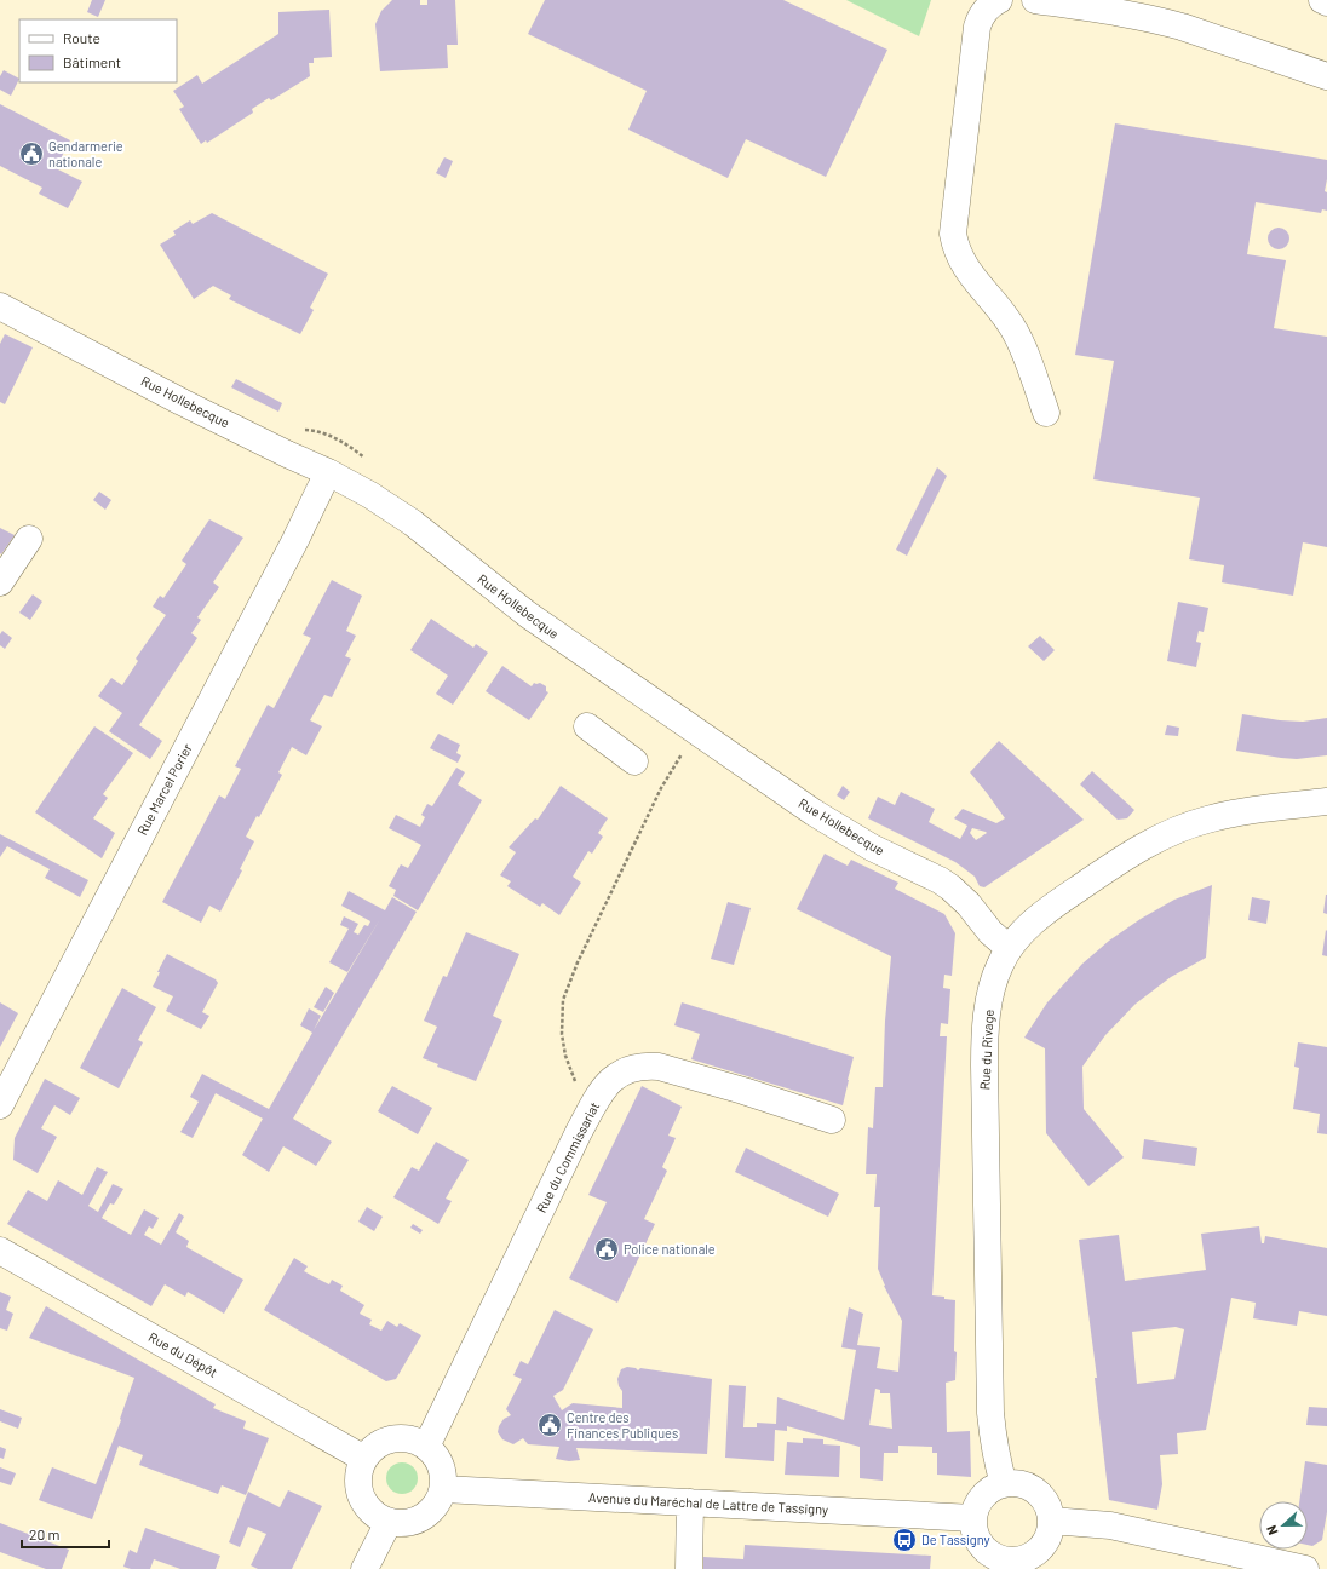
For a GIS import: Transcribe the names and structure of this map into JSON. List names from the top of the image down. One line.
{"streets":{"street":["Rue Hollebecque","Rue Marcel Porier","Rue du Rivage","Rue du Commissariat","Rue du Dépôt","Avenue du Maréchal de Lattre de Tassigny"]},"crossings":[["Rue Hollebecque","Rue Marcel Porier"],["Rue Hollebecque","Rue du Rivage"],["Rue du Rivage","Avenue du Maréchal de Lattre de Tassigny"],["Rue du Commissariat","Rue du Dépôt"],["Rue du Commissariat","Avenue du Maréchal de Lattre de Tassigny"],["Rue du Dépôt","Avenue du Maréchal de Lattre de Tassigny"]],"places":{"public building":["Gendarmerie nationale","Police nationale","Centre des Finances Publiques"],"bus stop":["De Tassigny"]},"legend":["Route","Bâtiment"],"scale_bar":"20 m","north":"left"}
